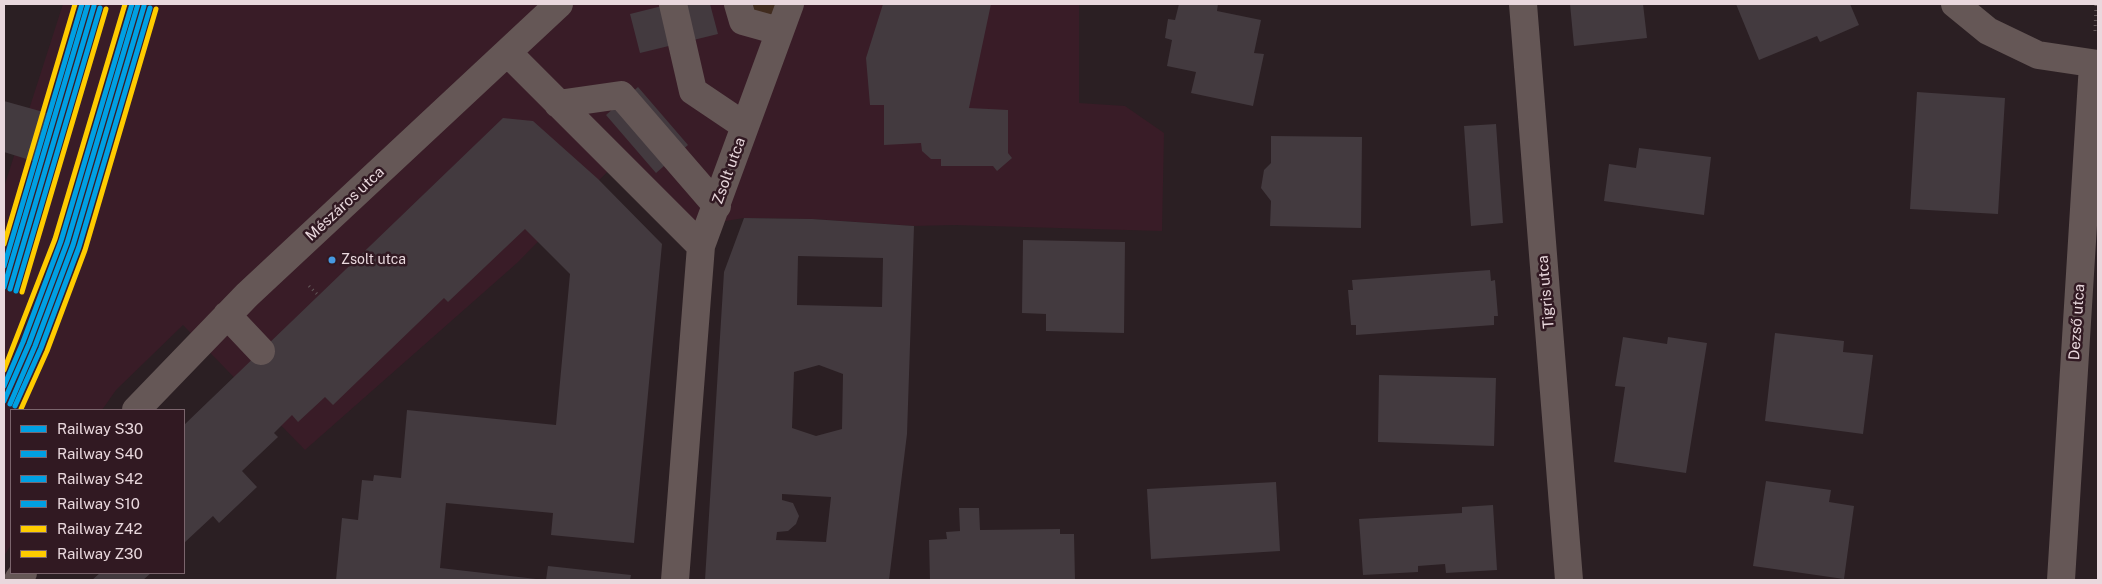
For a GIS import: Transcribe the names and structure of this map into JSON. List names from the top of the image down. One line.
{"streets":{"street":["Zsolt utca","Mészáros utca","Tigris utca","Dezső utca"]},"places":["Zsolt utca"],"lines":["rail line S30","rail line S42","rail line Z42","rail line S40","rail line S10","rail line Z30"],"legend":["Railway S30","Railway S40","Railway S42","Railway S10","Railway Z42","Railway Z30"]}
